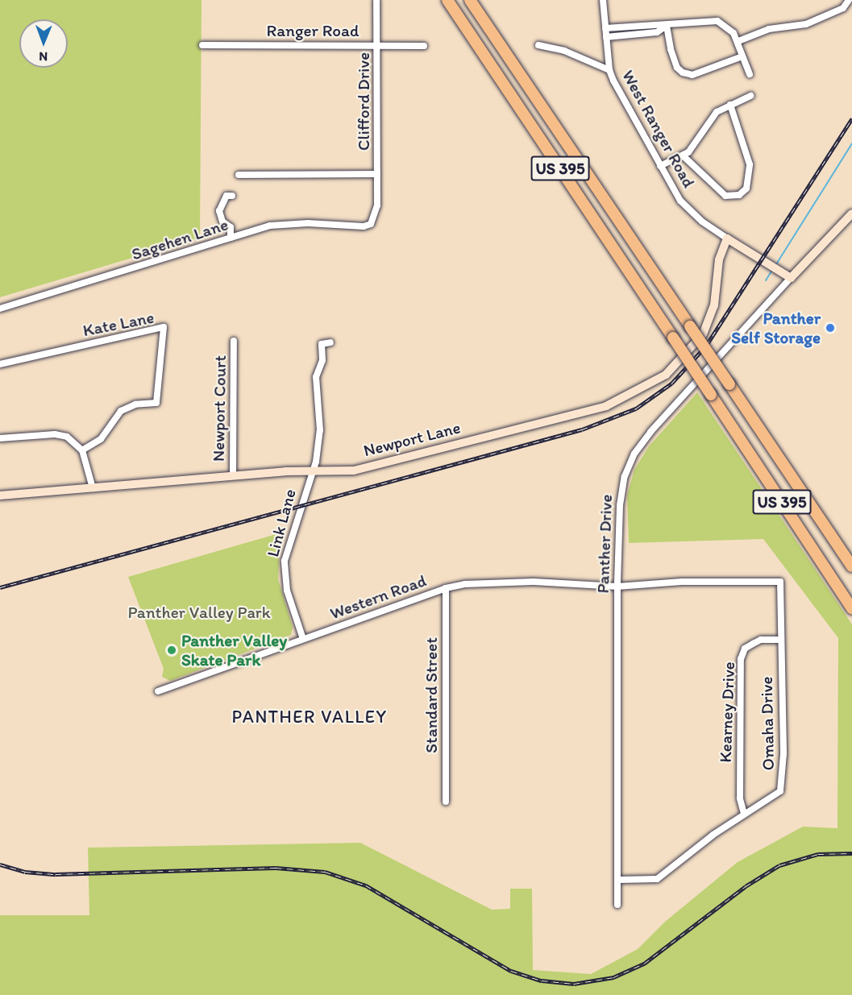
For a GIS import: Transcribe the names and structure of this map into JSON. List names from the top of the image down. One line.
{"streets":{"highway":["US 395"],"street":["Ranger Road","Clifford Drive","West Ranger Road","Sagehen Lane","Kate Lane","Newport Court","Newport Lane","Link Lane","Panther Drive","Western Road","Standard Street","Kearney Drive","Omaha Drive"]},"crossings":[["Ranger Road","Clifford Drive"],["Clifford Drive","Sagehen Lane"],["West Ranger Road","Newport Lane"],["West Ranger Road","Panther Drive"],["Newport Court","Newport Lane"],["Newport Lane","Link Lane"],["Link Lane","Western Road"],["Panther Drive","Western Road"],["Panther Drive","Omaha Drive"],["Western Road","Standard Street"],["Western Road","Omaha Drive"],["Kearney Drive","Omaha Drive"]],"districts":["PANTHER VALLEY"],"parks":["Panther Valley Park"],"places":["Panther Self Storage","Panther Valley Skate Park"],"north":"bottom"}
